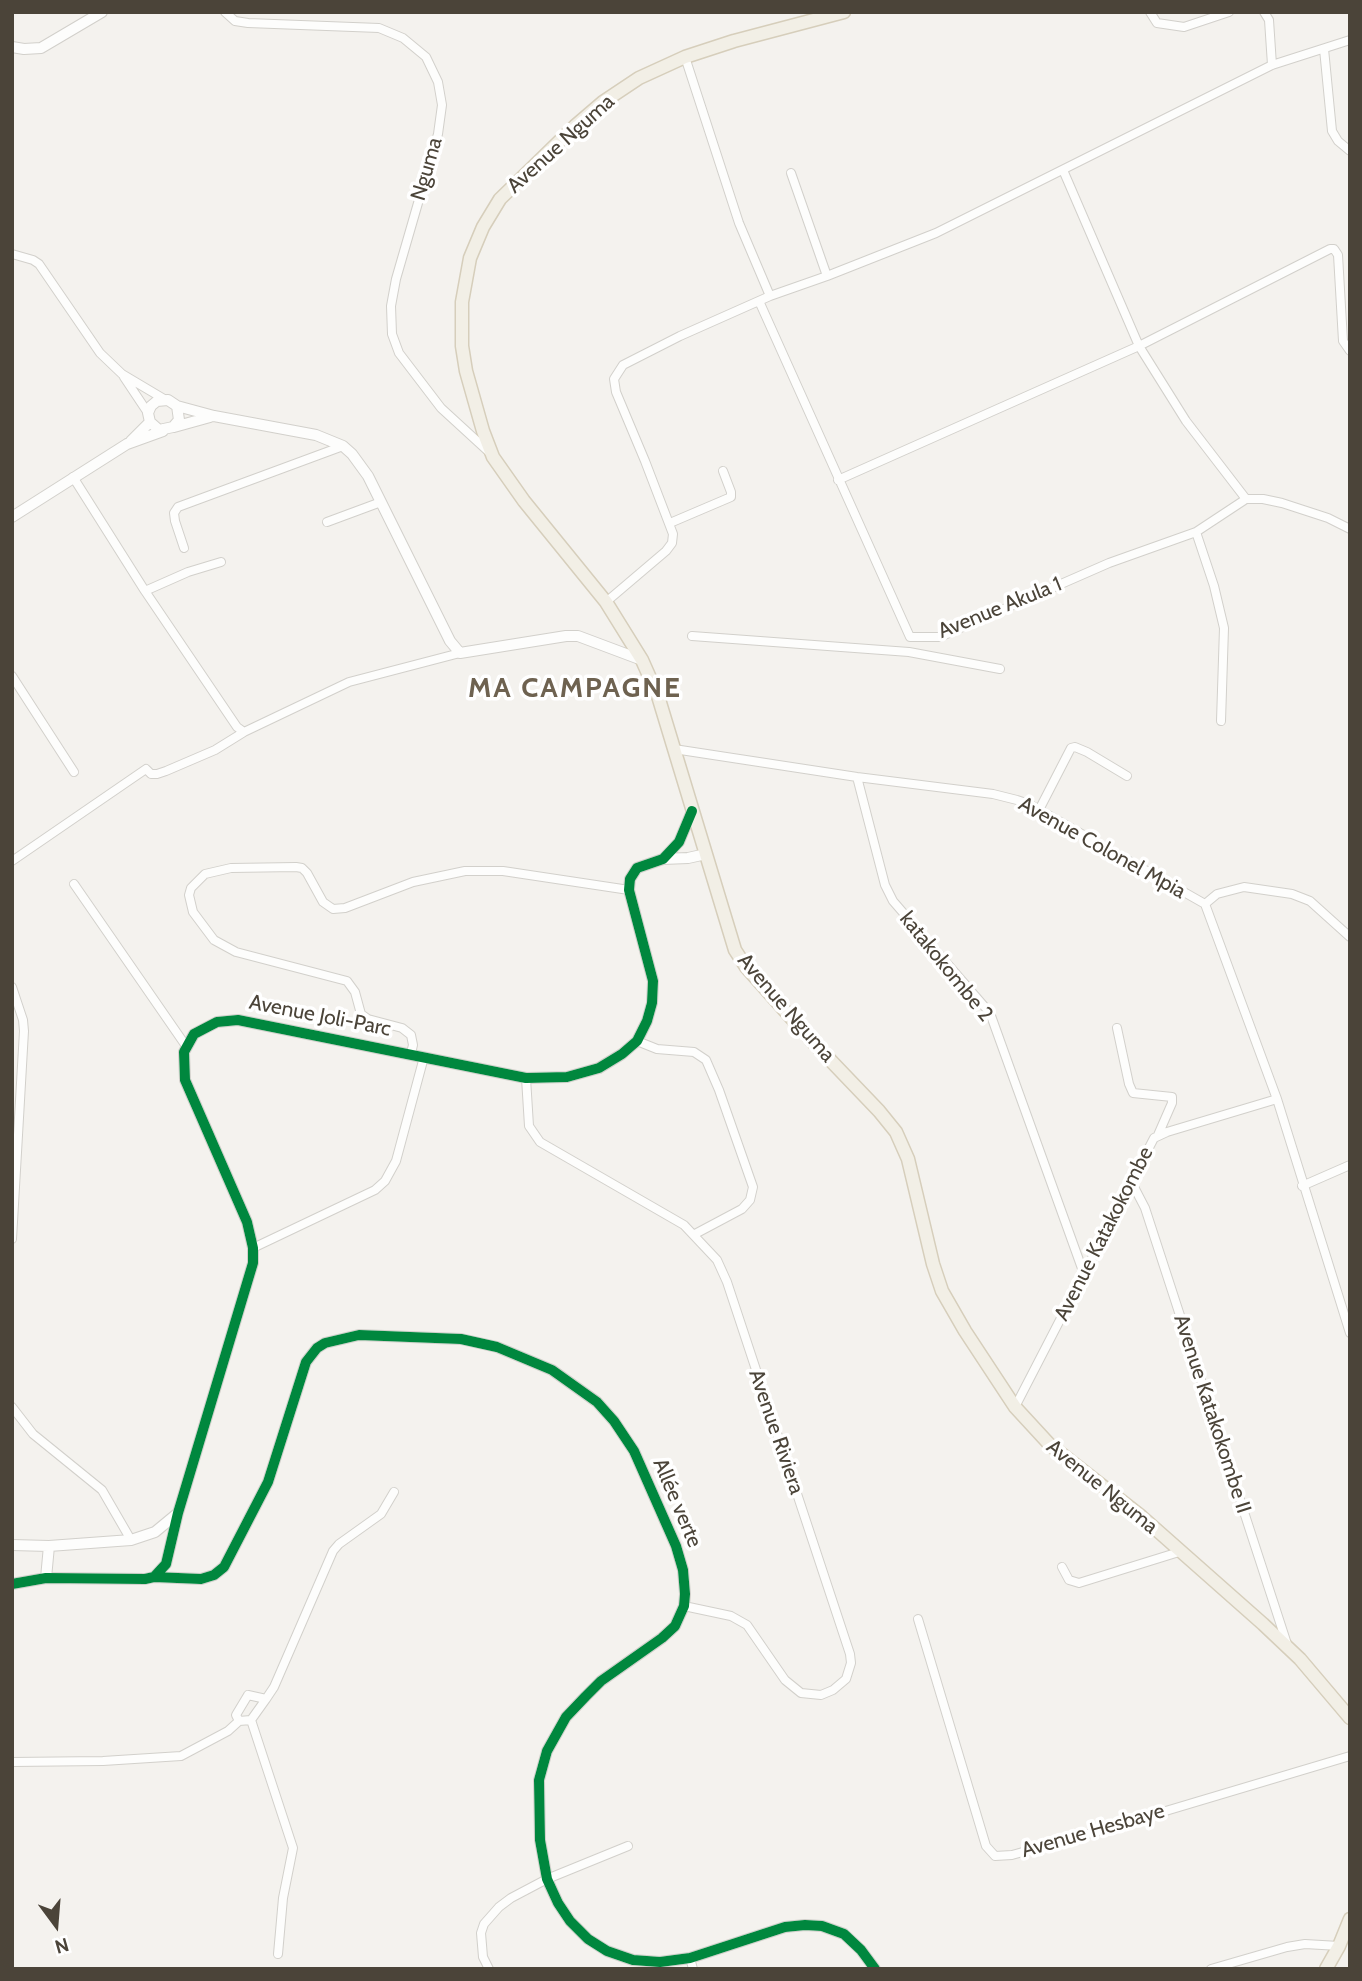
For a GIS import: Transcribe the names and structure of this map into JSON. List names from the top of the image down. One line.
{"streets":{"main road":["Avenue Nguma"],"street":["Nguma","Avenue Akula 1","Avenue Colonel Mpia","katakokombe 2","Avenue Joli-Parc","Avenue Katakokombe","Avenue Katakokombe II","Avenue Riviera","Allée verte","Avenue Hesbaye"]},"crossings":[["Avenue Nguma","Nguma"],["Avenue Nguma","Avenue Colonel Mpia"],["Avenue Nguma","Avenue Katakokombe"],["Avenue Nguma","Avenue Katakokombe II"],["Avenue Colonel Mpia","katakokombe 2"],["Avenue Colonel Mpia","Avenue Katakokombe"],["katakokombe 2","Avenue Katakokombe"],["Avenue Joli-Parc","Avenue Riviera"],["Avenue Katakokombe","Avenue Katakokombe II"],["Avenue Riviera","Allée verte"]],"districts":["MA CAMPAGNE"],"north":"bottom"}
